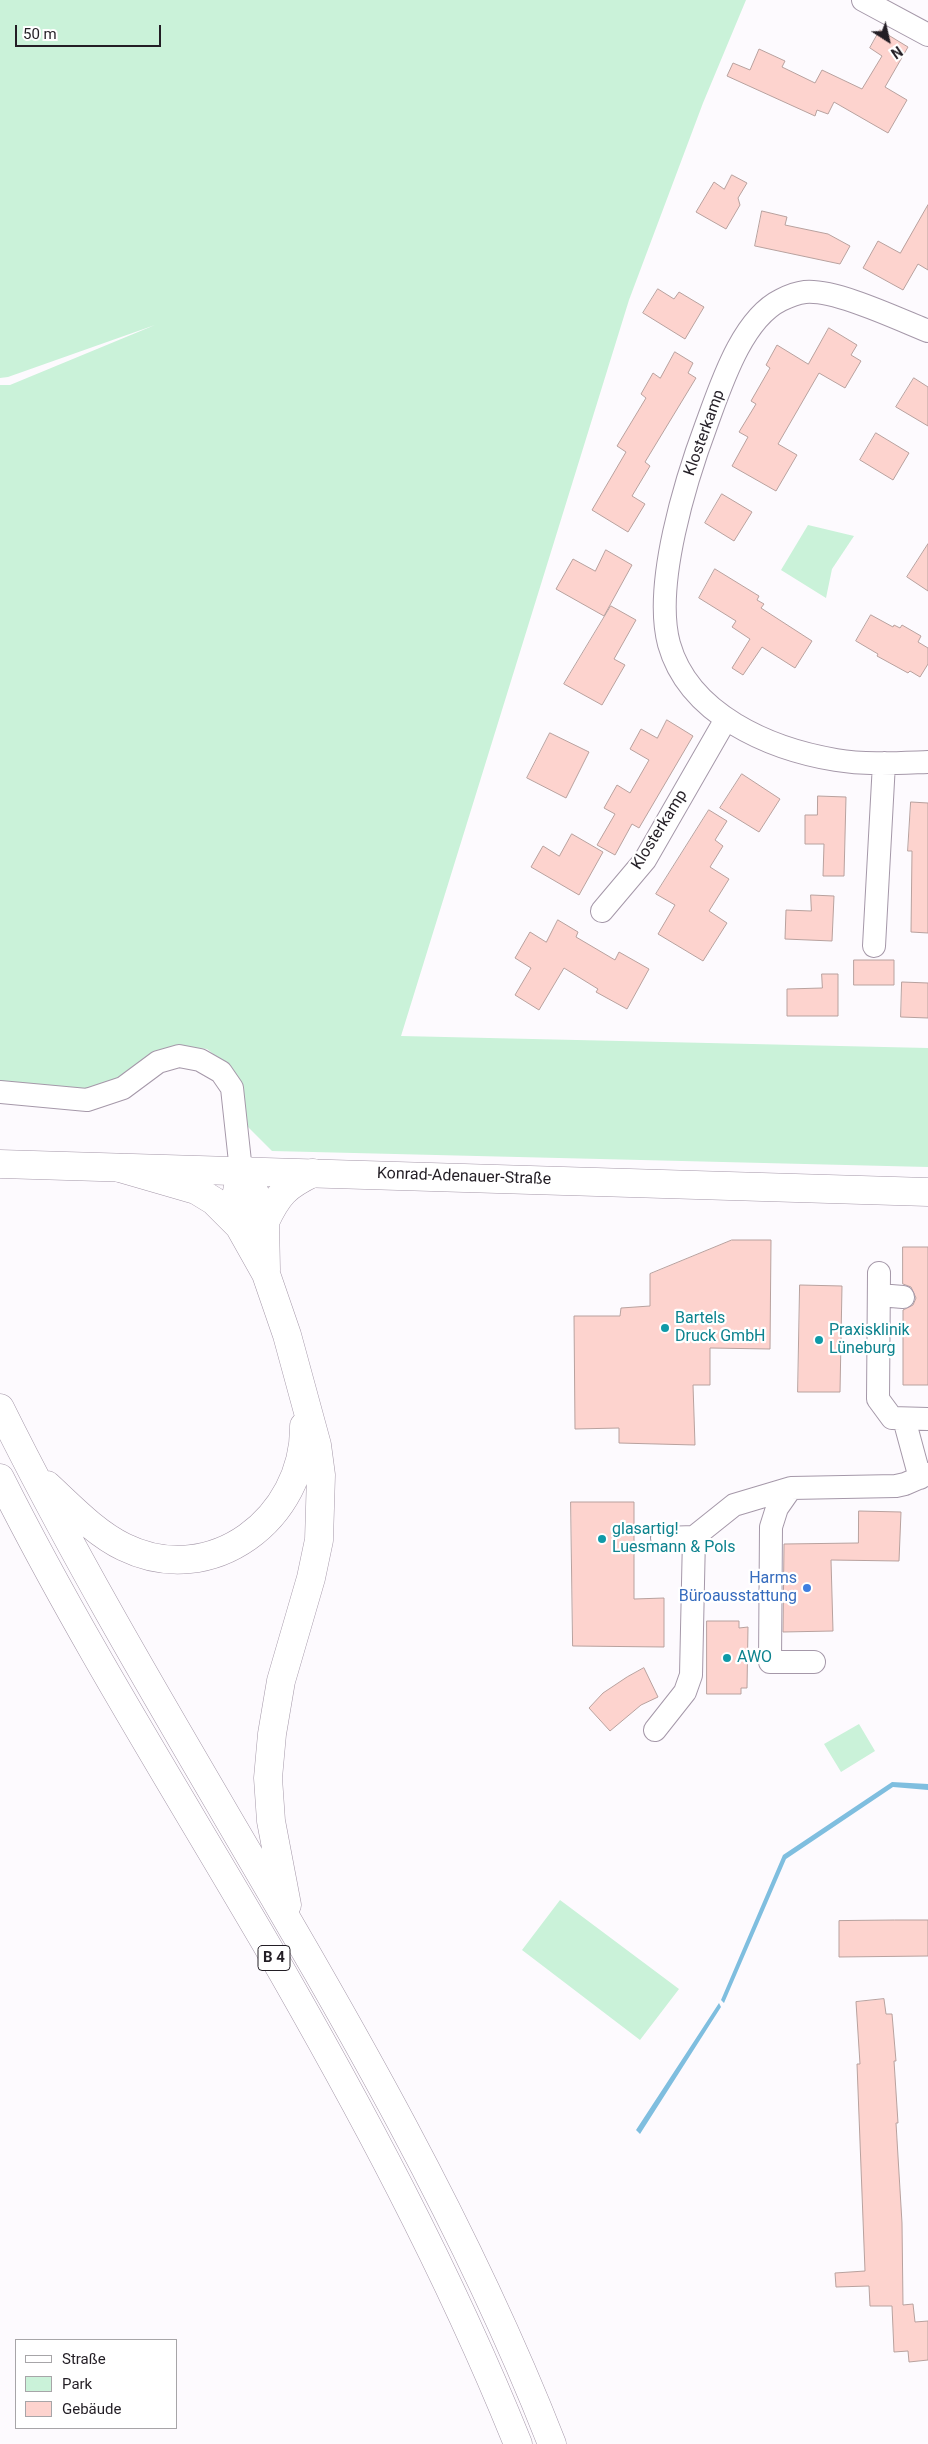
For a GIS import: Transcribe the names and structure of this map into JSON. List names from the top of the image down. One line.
{"streets":{"main road":["Konrad-Adenauer-Straße","B 4"],"street":["Klosterkamp"]},"places":["Bartels Druck GmbH","Praxisklinik Lüneburg","glasartig! Luesmann & Pols","Harms Büroausstattung","AWO"],"legend":["Straße","Park","Gebäude"],"scale_bar":"50 m","north":"bottom right"}
